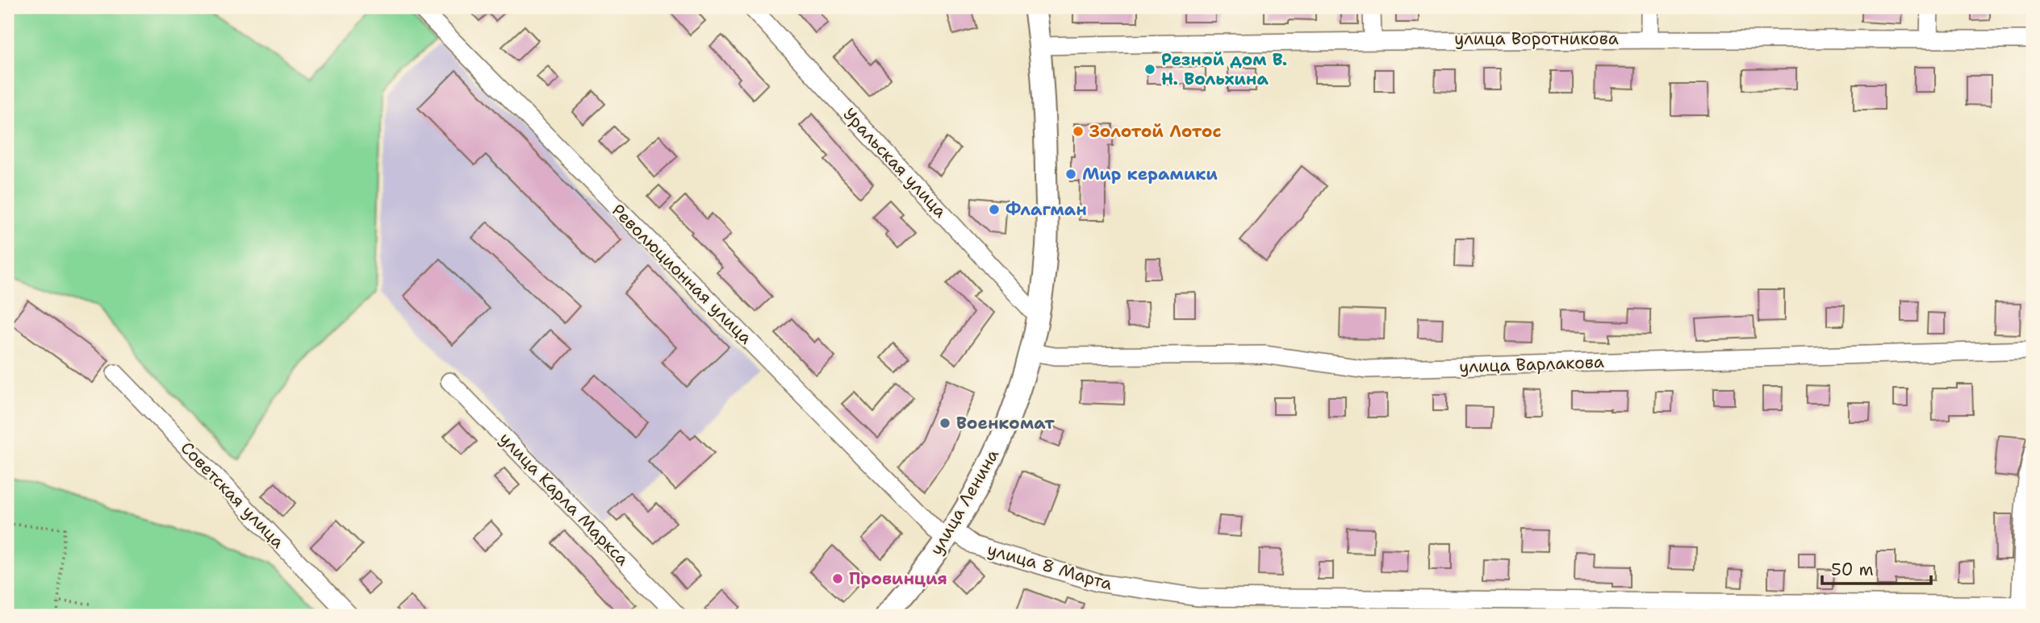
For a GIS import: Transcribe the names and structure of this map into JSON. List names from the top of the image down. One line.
{"streets":{"main road":["улица Ленина"],"street":["улица Воротникова","Уральская улица","Революционная улица","улица Варлакова","Советская улица","улица Карла Маркса","улица 8 Марта"]},"crossings":[["улица Воротникова","улица Ленина"],["Уральская улица","улица Ленина"],["Революционная улица","улица Ленина"],["Революционная улица","улица 8 Марта"],["улица Варлакова","улица Ленина"],["улица Ленина","улица 8 Марта"]],"places":["Резной дом В. Н. Вольхина","Золотой Лотос","Мир керамики","Флагман","Военкомат","Провинция"],"scale_bar":"50 m"}
